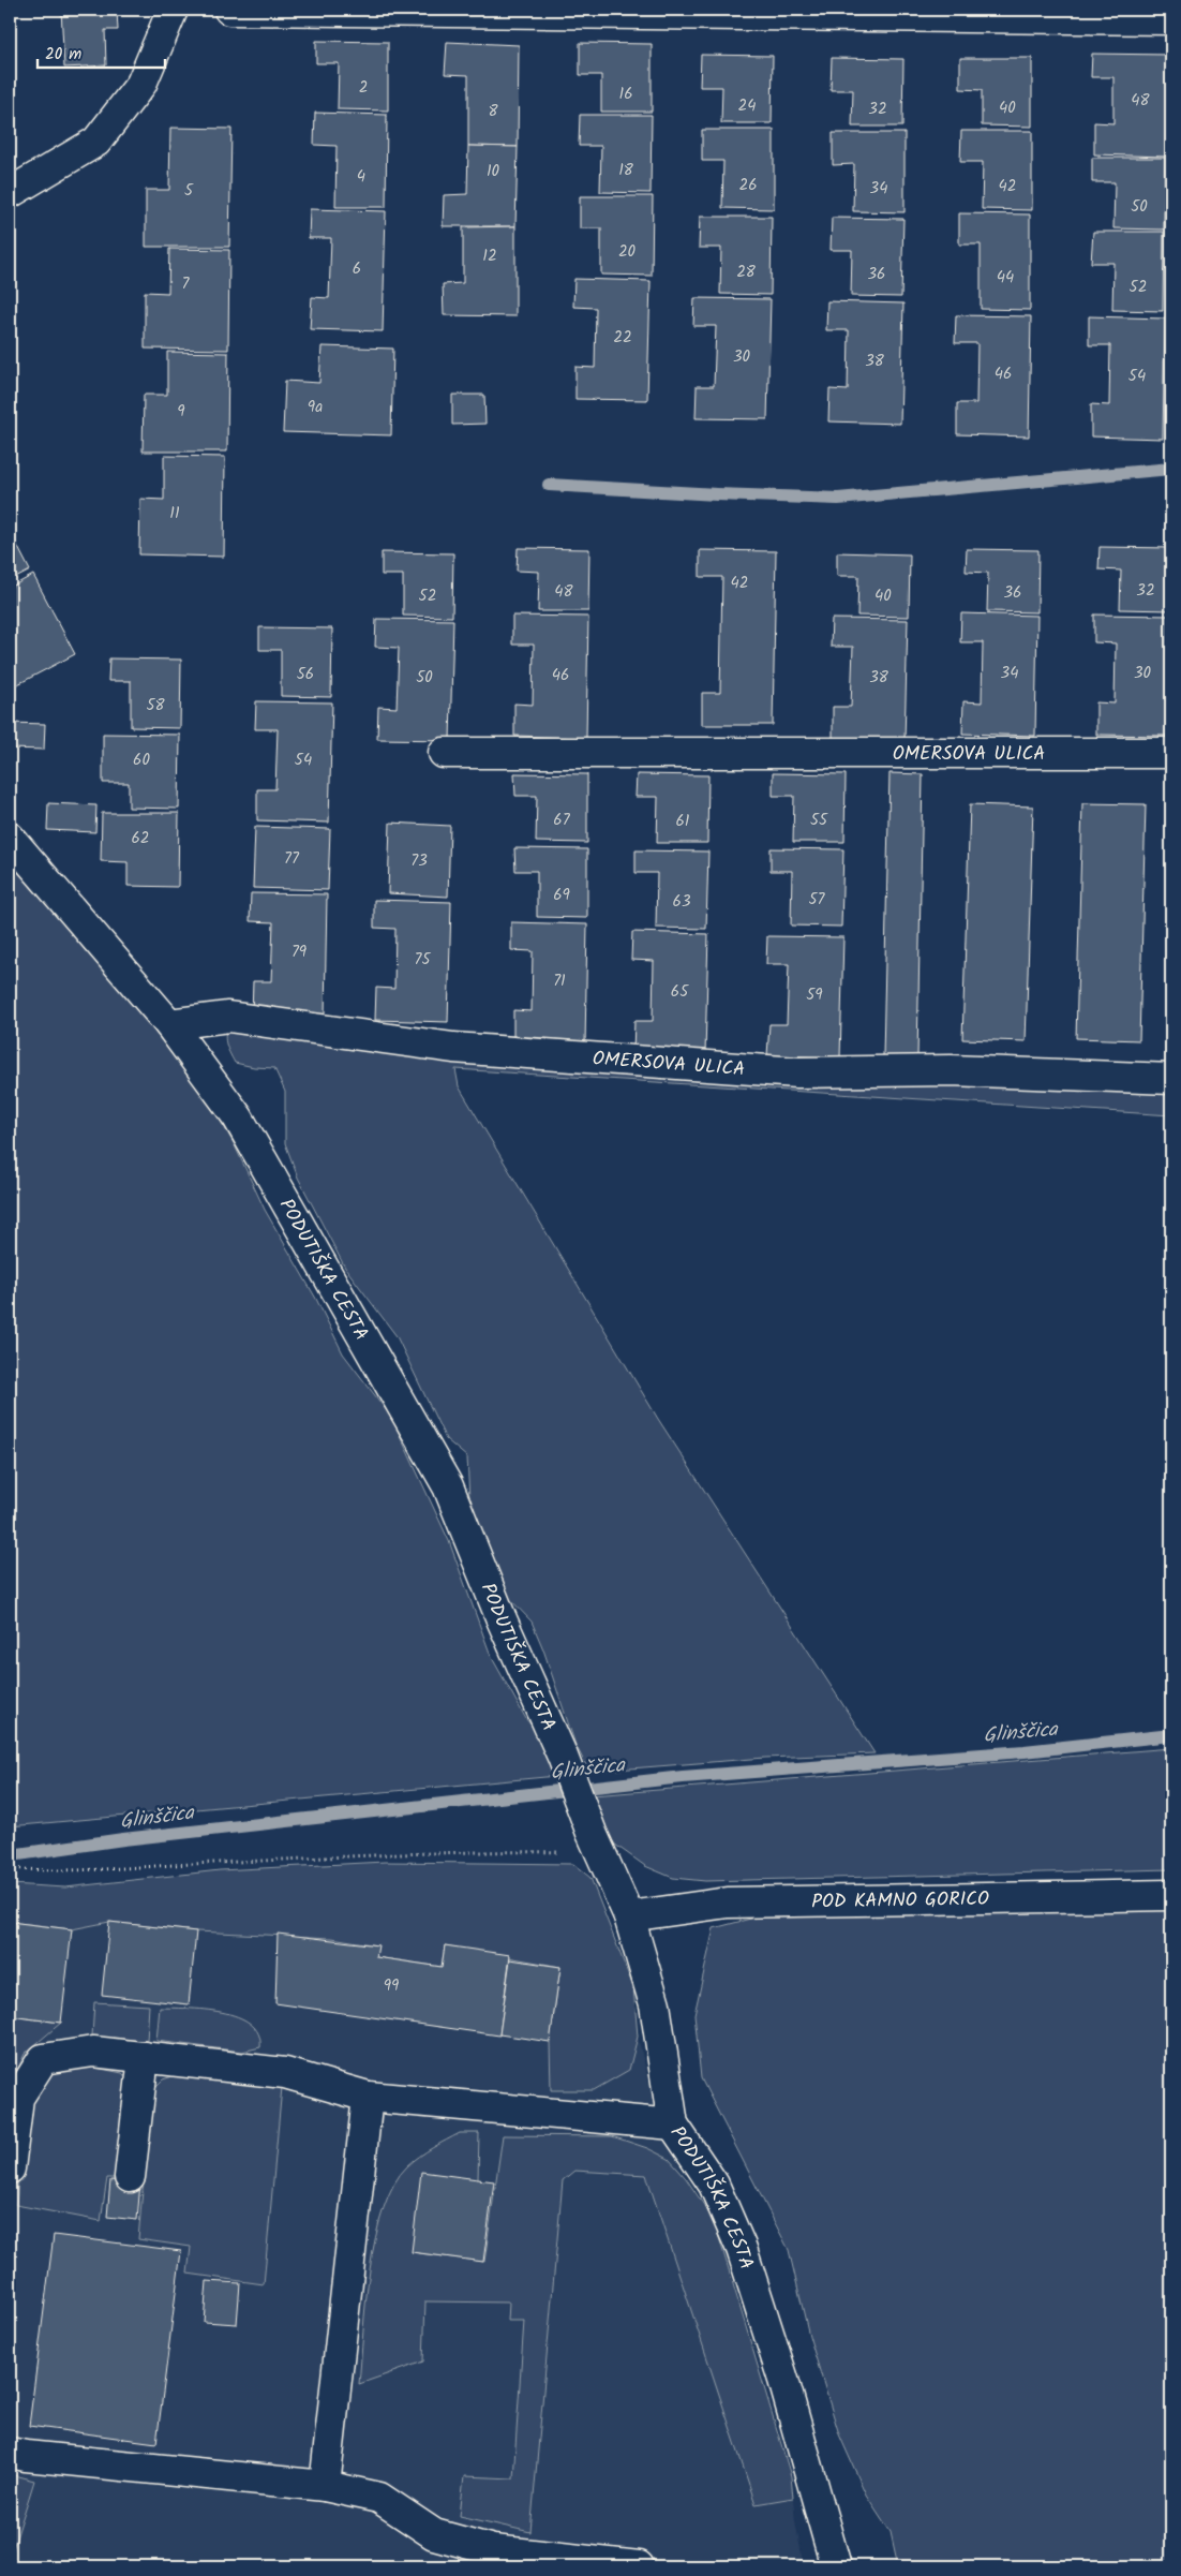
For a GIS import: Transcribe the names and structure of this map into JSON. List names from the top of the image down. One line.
{"streets":{"street":["OMERSOVA ULICA","PODUTIŠKA CESTA","POD KAMNO GORICO"]},"crossings":[["OMERSOVA ULICA","PODUTIŠKA CESTA"],["PODUTIŠKA CESTA","POD KAMNO GORICO"]],"water":["Glinščica"],"house_numbers":["2","16","48","24","40","32","8","18","10","4","26","42","34","5","50","20","12","6","28","36","44","7","52","22","30","38","46","54","9a","9","11","42","32","48","36","52","40","34","30","56","46","50","38","58","60","54","67","55","61","62","77","73","69","57","63","79","75","71","65","59","99"],"scale_bar":"20 m"}
